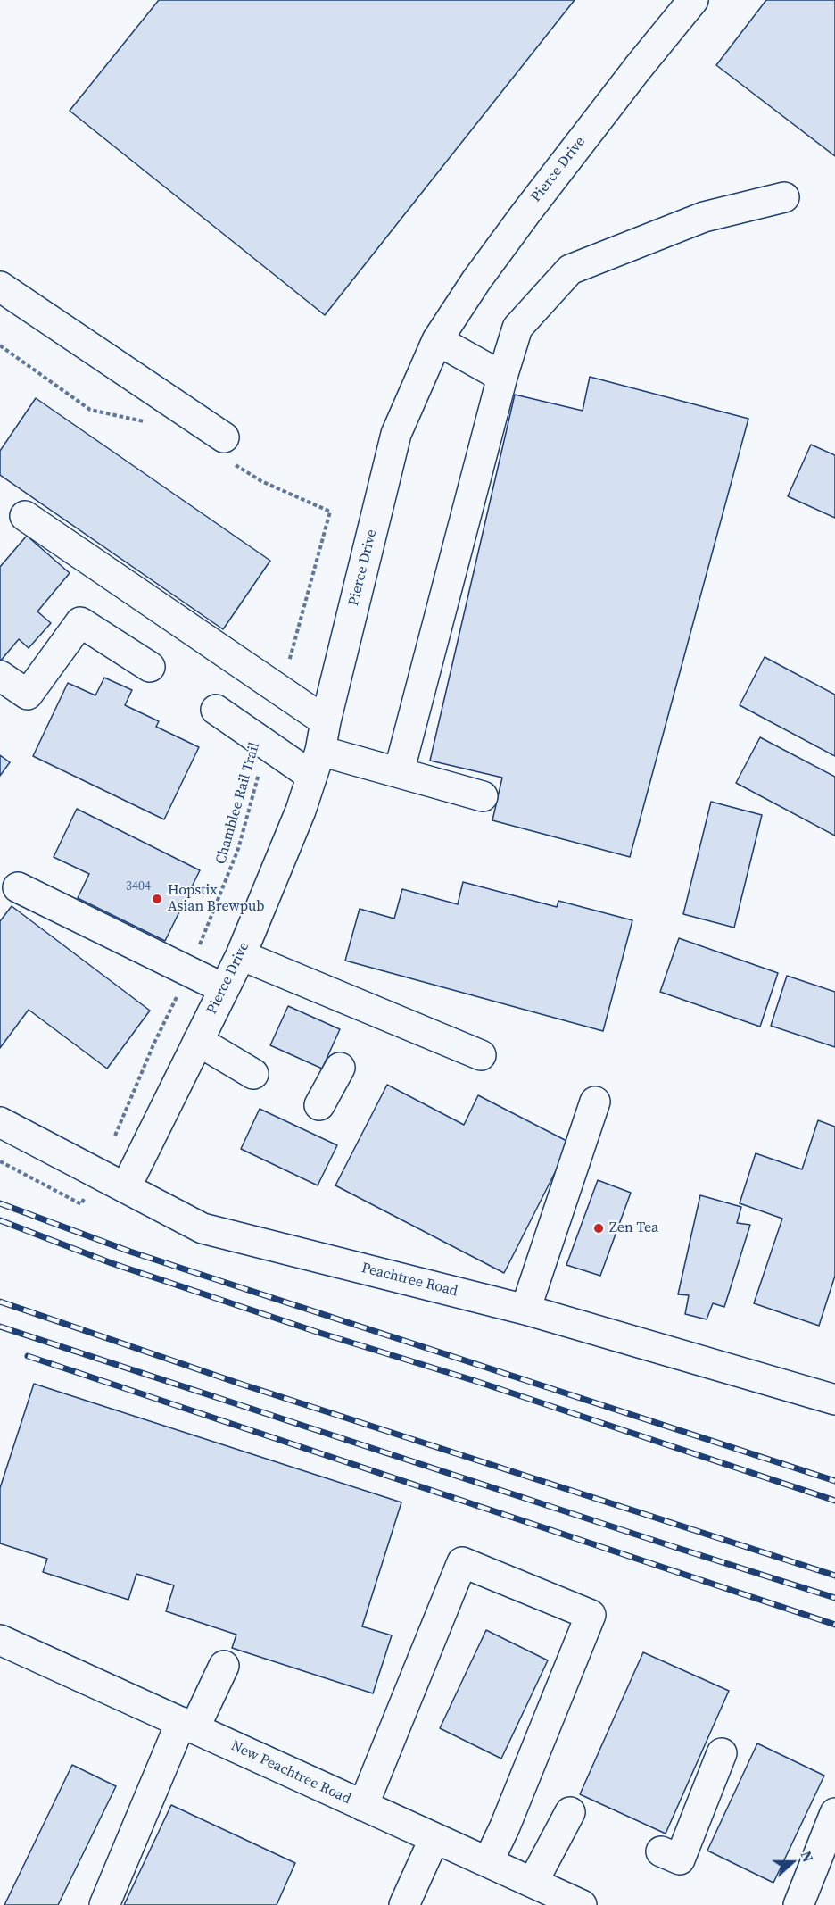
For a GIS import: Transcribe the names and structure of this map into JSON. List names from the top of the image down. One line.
{"streets":{"street":["Pierce Drive","Peachtree Road","New Peachtree Road"],"path":["Chamblee Rail Trail"]},"crossings":[["Pierce Drive","Peachtree Road"]],"places":["Hopstix Asian Brewpub","Zen Tea"],"house_numbers":["3404"],"north":"right"}
